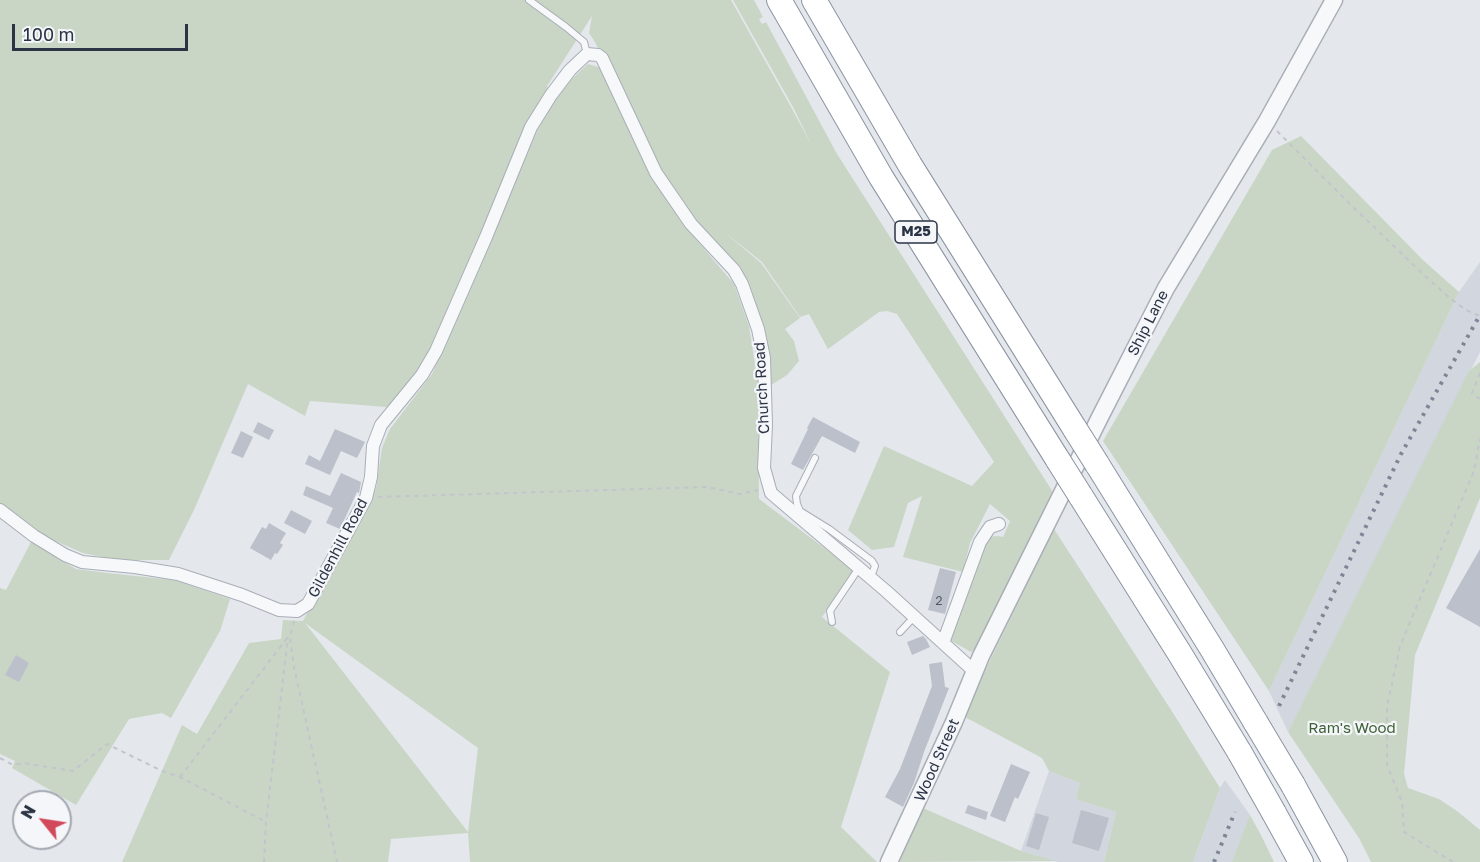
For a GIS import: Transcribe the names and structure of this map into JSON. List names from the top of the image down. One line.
{"streets":{"highway":["M25"],"street":["Ship Lane","Church Road","Gildenhill Road","Wood Street"]},"crossings":[["Ship Lane","Wood Street"],["Church Road","Gildenhill Road"]],"parks":["Ram's Wood"],"house_numbers":["2"],"scale_bar":"100 m","north":"top left"}
